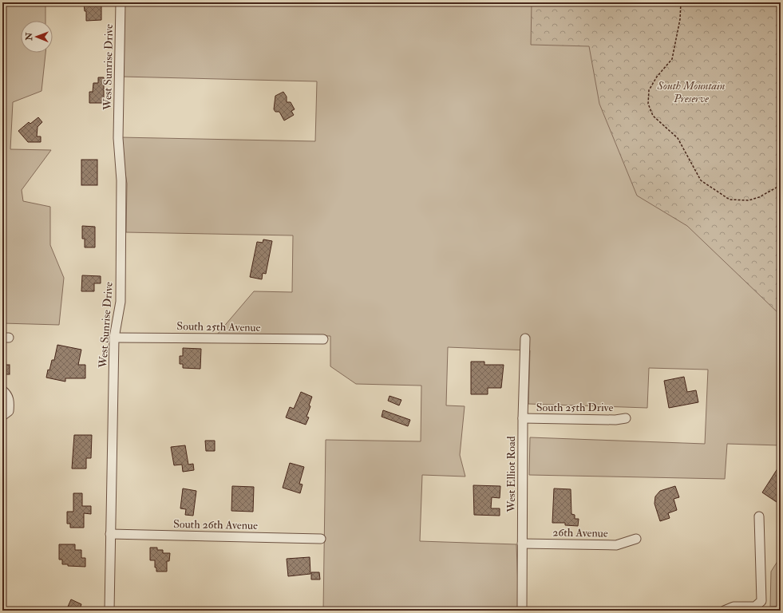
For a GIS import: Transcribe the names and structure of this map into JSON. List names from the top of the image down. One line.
{"streets":{"street":["West Sunrise Drive","South 25th Avenue","South 25th Drive","West Elliot Road","South 26th Avenue","26th Avenue"]},"crossings":[["West Sunrise Drive","South 25th Avenue"],["West Sunrise Drive","South 26th Avenue"],["South 25th Drive","West Elliot Road"],["West Elliot Road","26th Avenue"]],"parks":["South Mountain Preserve"],"north":"left"}
